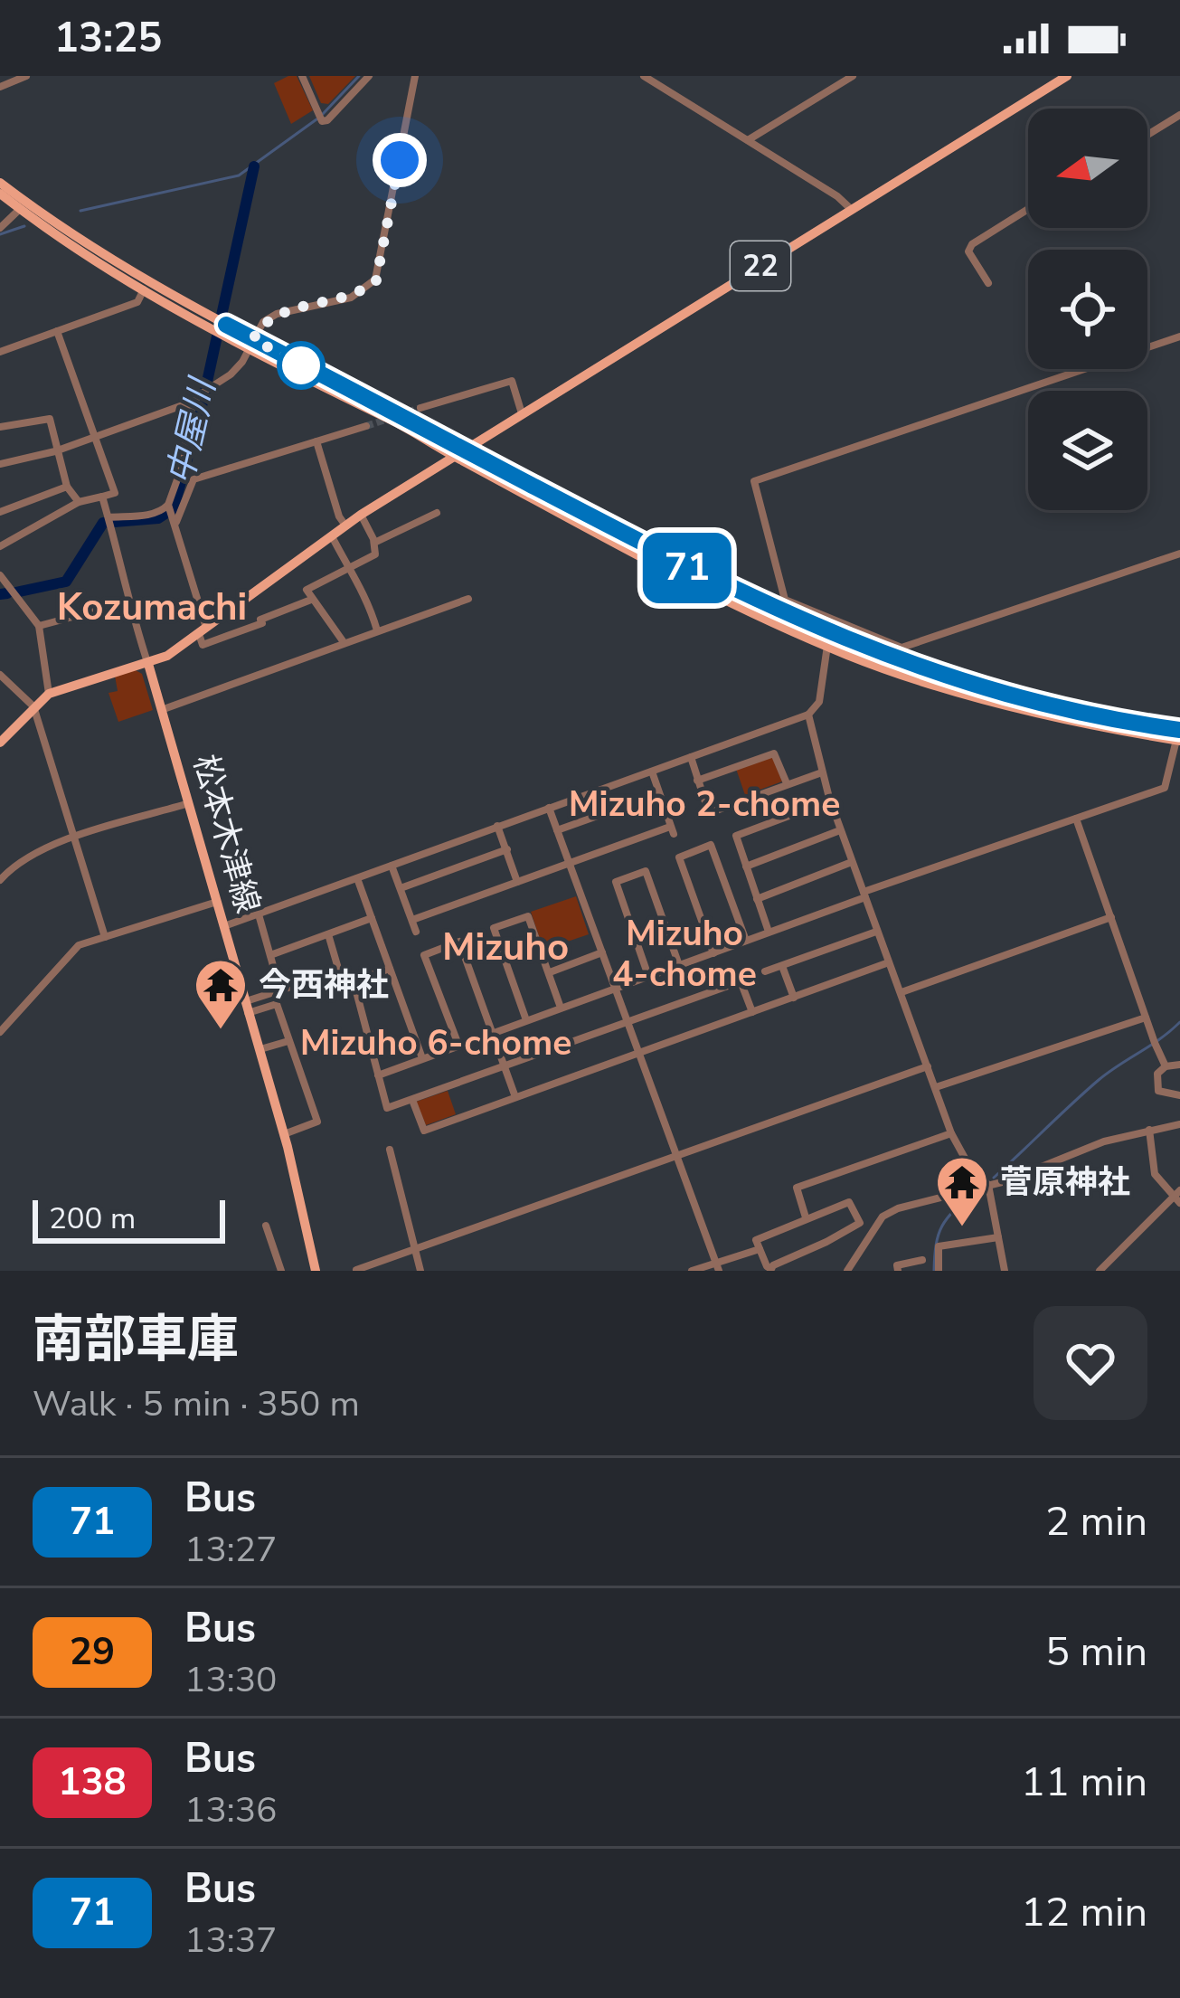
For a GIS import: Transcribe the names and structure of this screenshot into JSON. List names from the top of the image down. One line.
{"streets":{"main road":["22","松本木津線"]},"districts":["Kozumachi","Mizuho 2-chome","Mizuho 4-chome","Mizuho","Mizuho 6-chome"],"water":["中屋川"],"places":{"temple":["今西神社","菅原神社"]},"lines":["bus line 71"],"scale_bar":"200 m","north":"left","page":{"status":"13:25","on_map":"71","scale":"200 m","heading":["南部車庫","Walk · 5 min · 350 m"],"list":[{"mark":"71","name":"Bus","note":"13:27","value":"2 min"},{"mark":"29","name":"Bus","note":"13:30","value":"5 min"},{"mark":"138","name":"Bus","note":"13:36","value":"11 min"},{"mark":"71","name":"Bus","note":"13:37","value":"12 min"}]}}
